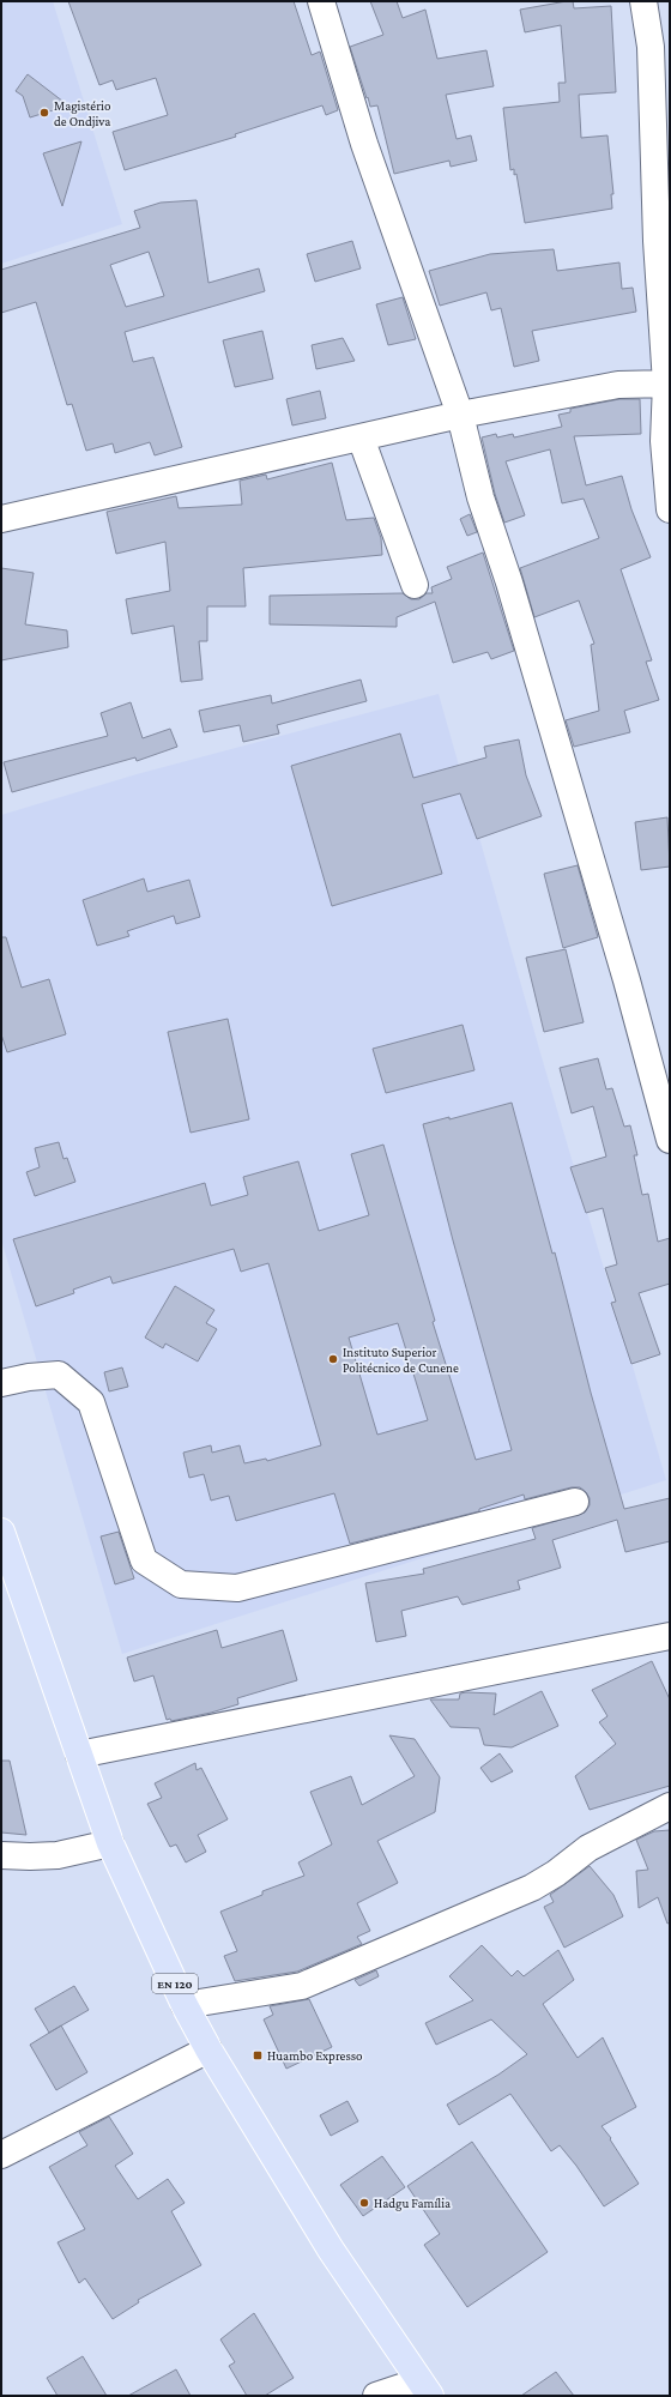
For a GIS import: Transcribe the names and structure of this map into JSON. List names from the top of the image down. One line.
{"streets":{"main road":["EN 120"]},"places":{"other":["Magistério de Ondjiva","Instituto Superior Politécnico de Cunene","Hadgu Família"],"transit":["Huambo Expresso"]}}
